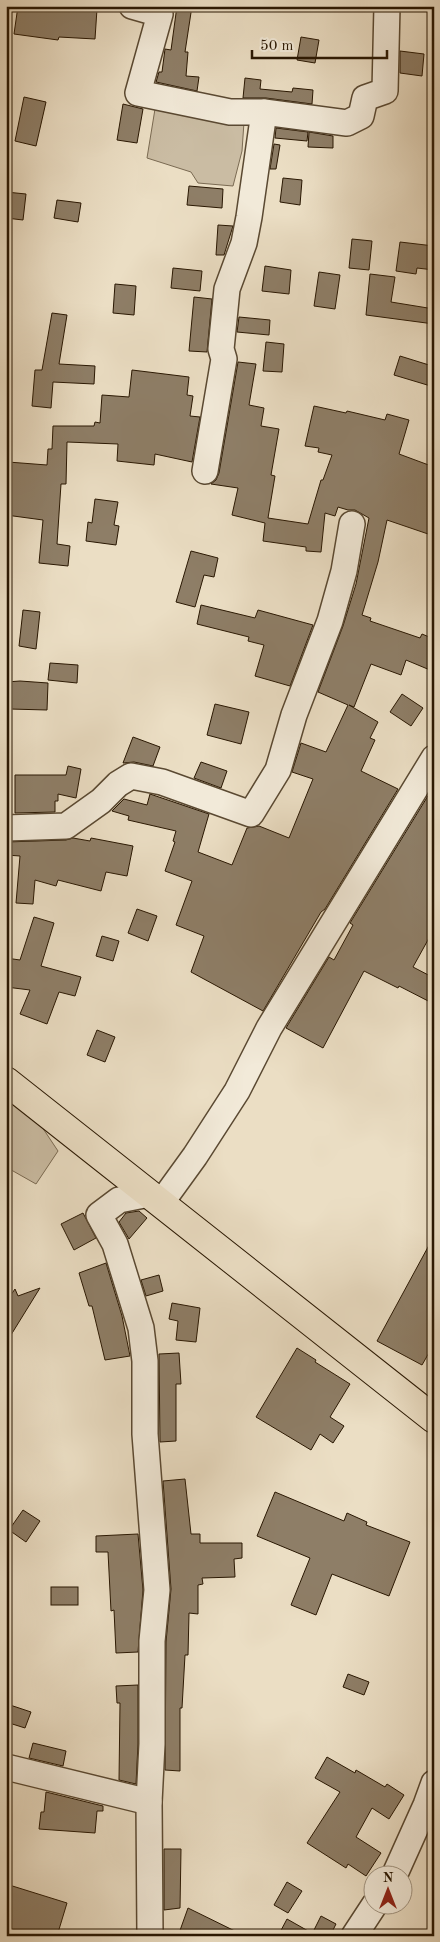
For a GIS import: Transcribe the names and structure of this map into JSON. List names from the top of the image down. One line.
{"scale_bar":"50 m","north":"top"}
